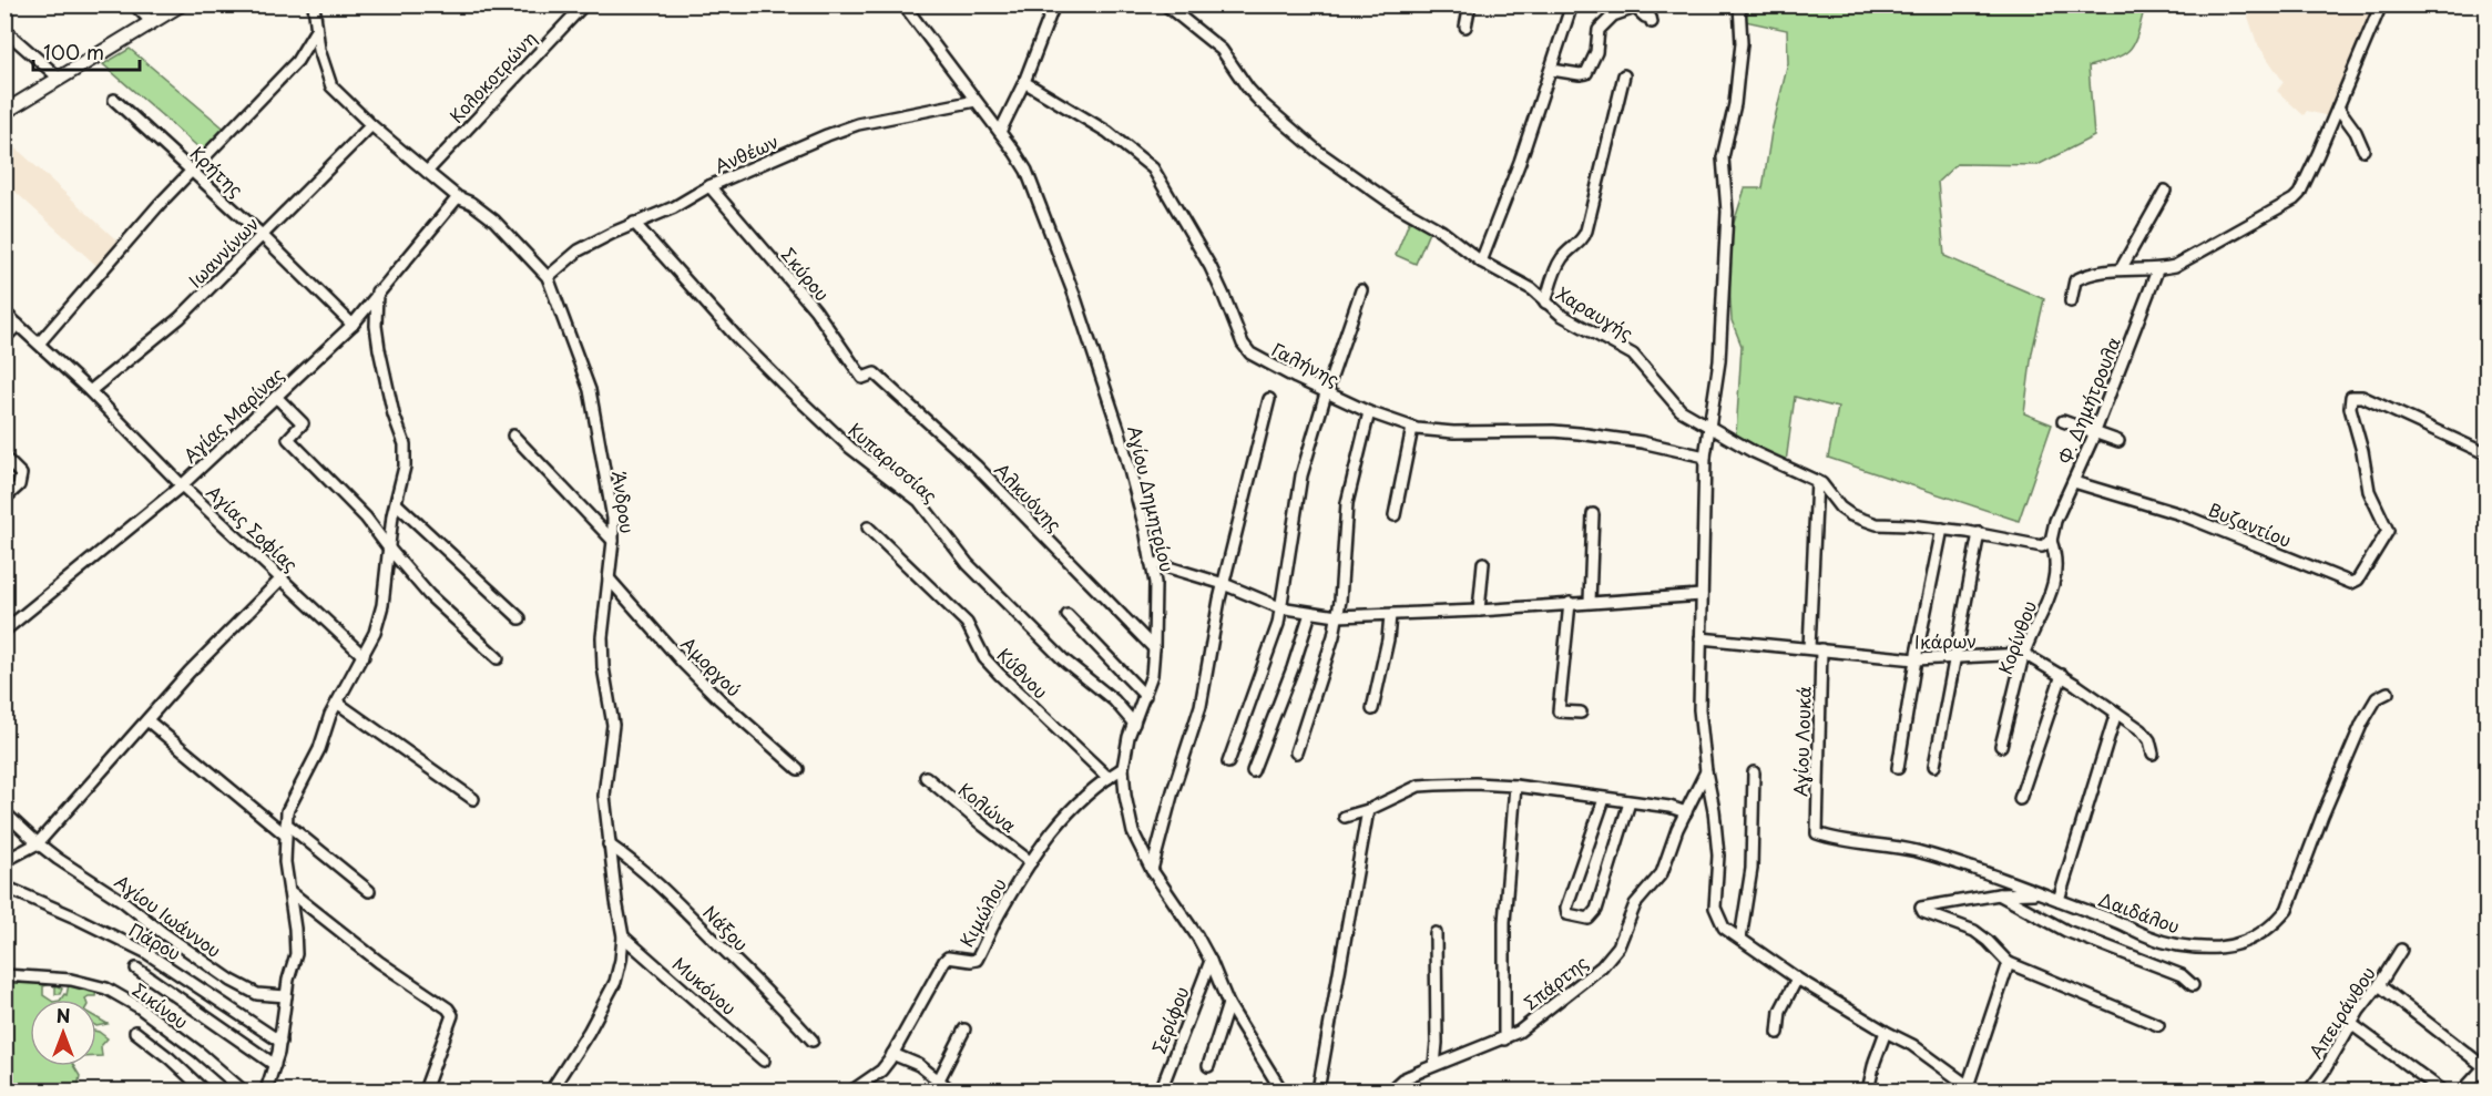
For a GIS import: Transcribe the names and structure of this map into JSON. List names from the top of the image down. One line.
{"streets":{"street":["Κολοκοτρώνη","Ανθέων","Κρήτης","Ιωαννίνων","Σκύρου","Χαραυγής","Γαλήνης","Φ. Δημήτρουλα","Αγίας Μαρίνας","Κυπαρισσίας","Αλκυόνης","Αγίου Δημητρίου","Άνδρου","Βυζαντίου","Αγίας Σοφίας","Κορίνθου","Ικάρων","Αμοργού","Κύθνου","Αγίου Λουκά","Κολώνα","Κιμώλου","Δαιδάλου","Αγίου Ιωάννου","Νάξου","Πάρου","Σπάρτης","Μυκόνου","Σικίνου","Απειράνθου","Σερίφου"]},"crossings":[["Κολοκοτρώνη","Άνδρου"],["Ανθέων","Σκύρου"],["Ανθέων","Κυπαρισσίας"],["Ανθέων","Αγίου Δημητρίου"],["Ανθέων","Άνδρου"],["Κρήτης","Ιωαννίνων"],["Κρήτης","Αγίας Μαρίνας"],["Ιωαννίνων","Άνδρου"],["Ιωαννίνων","Αγίας Σοφίας"],["Σκύρου","Αλκυόνης"],["Χαραυγής","Φ. Δημήτρουλα"],["Χαραυγής","Κορίνθου"],["Φ. Δημήτρουλα","Βυζαντίου"],["Φ. Δημήτρουλα","Κορίνθου"],["Αγίας Μαρίνας","Άνδρου"],["Αγίας Μαρίνας","Αγίας Σοφίας"],["Κυπαρισσίας","Αγίου Δημητρίου"],["Αλκυόνης","Αγίου Δημητρίου"],["Αγίου Δημητρίου","Κιμώλου"],["Αγίου Δημητρίου","Σερίφου"],["Άνδρου","Αμοργού"],["Άνδρου","Νάξου"],["Άνδρου","Μυκόνου"],["Κορίνθου","Ικάρων"],["Ικάρων","Αγίου Λουκά"],["Κύθνου","Κιμώλου"],["Αγίου Λουκά","Δαιδάλου"],["Κολώνα","Κιμώλου"]],"scale_bar":"100 m","north":"top"}
